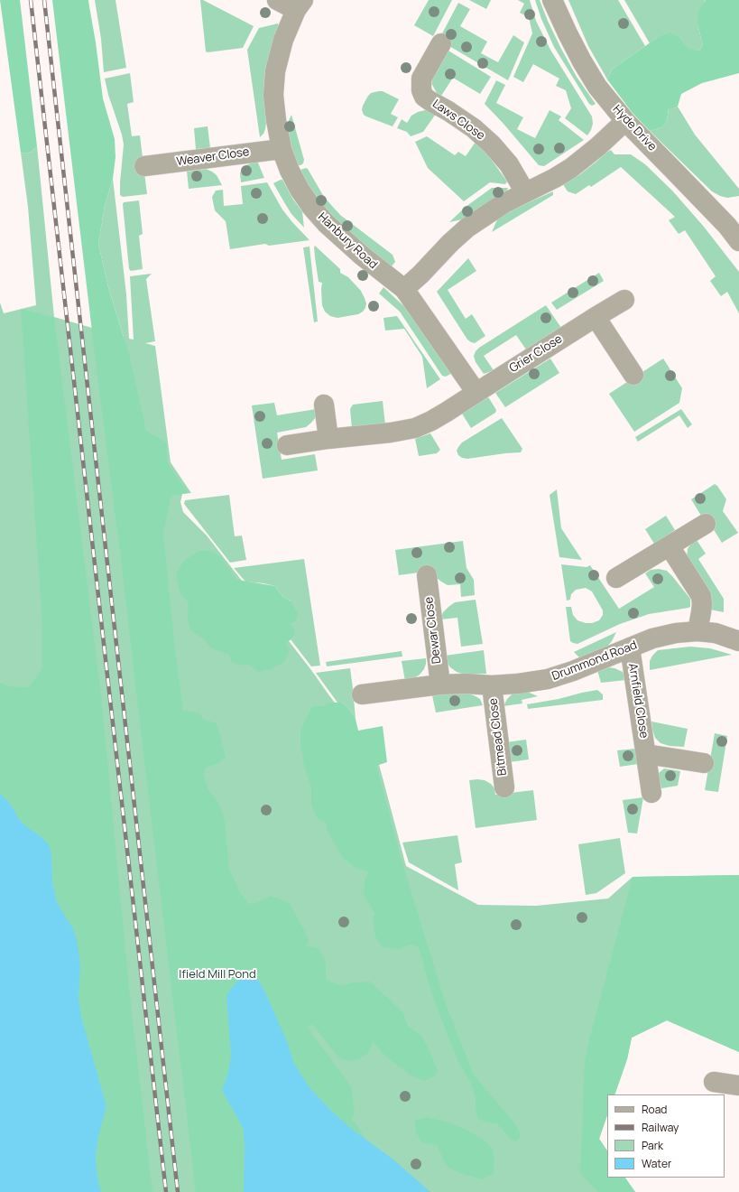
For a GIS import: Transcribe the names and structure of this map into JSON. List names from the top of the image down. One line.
{"streets":{"street":["Laws Close","Hyde Drive","Weaver Close","Hanbury Road","Grier Close","Dewar Close","Drummond Road","Arnfield Close","Bitmead Close"]},"crossings":[["Weaver Close","Hanbury Road"],["Hanbury Road","Grier Close"],["Dewar Close","Drummond Road"],["Drummond Road","Arnfield Close"],["Drummond Road","Bitmead Close"]],"parks":["Ifield Mill Pond"],"legend":["Road","Railway","Park","Water"]}
